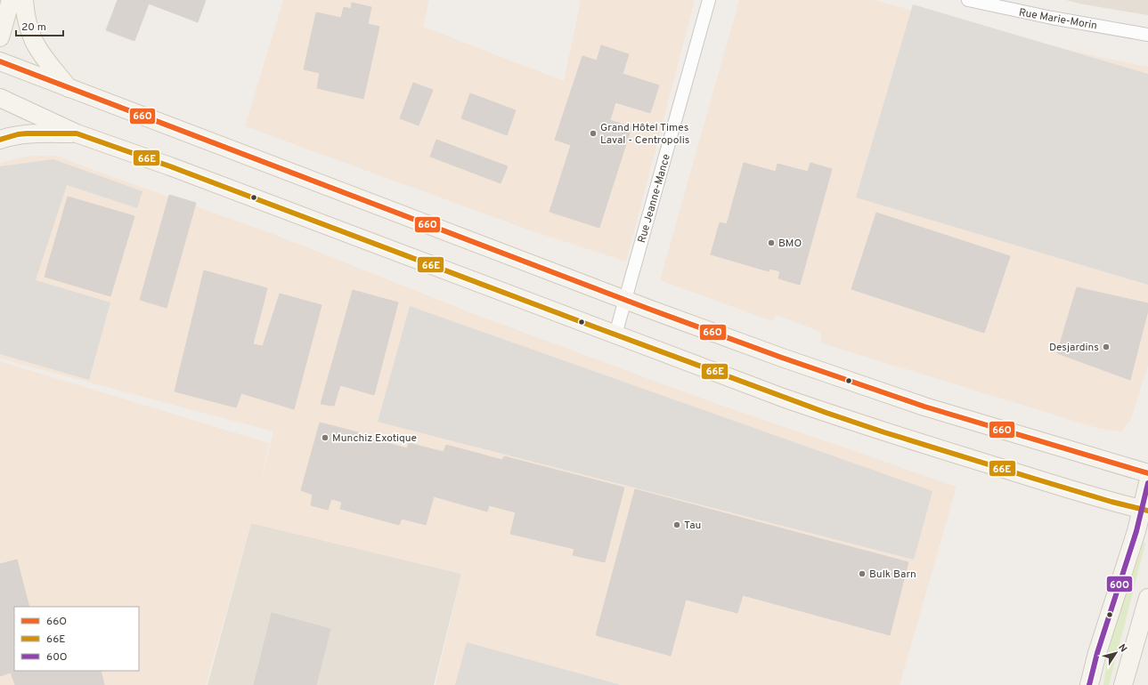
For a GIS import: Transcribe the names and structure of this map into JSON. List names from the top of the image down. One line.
{"streets":{"street":["Rue Marie-Morin","Rue Jeanne-Mance"]},"places":["Grand Hôtel Times Laval - Centropolis","BMO","Desjardins","Munchiz Exotique","Tau","Bulk Barn"],"lines":["transit line 66O","transit line 66E","transit line 60O"],"legend":["66O","66E","60O"],"scale_bar":"20 m","north":"top right"}
